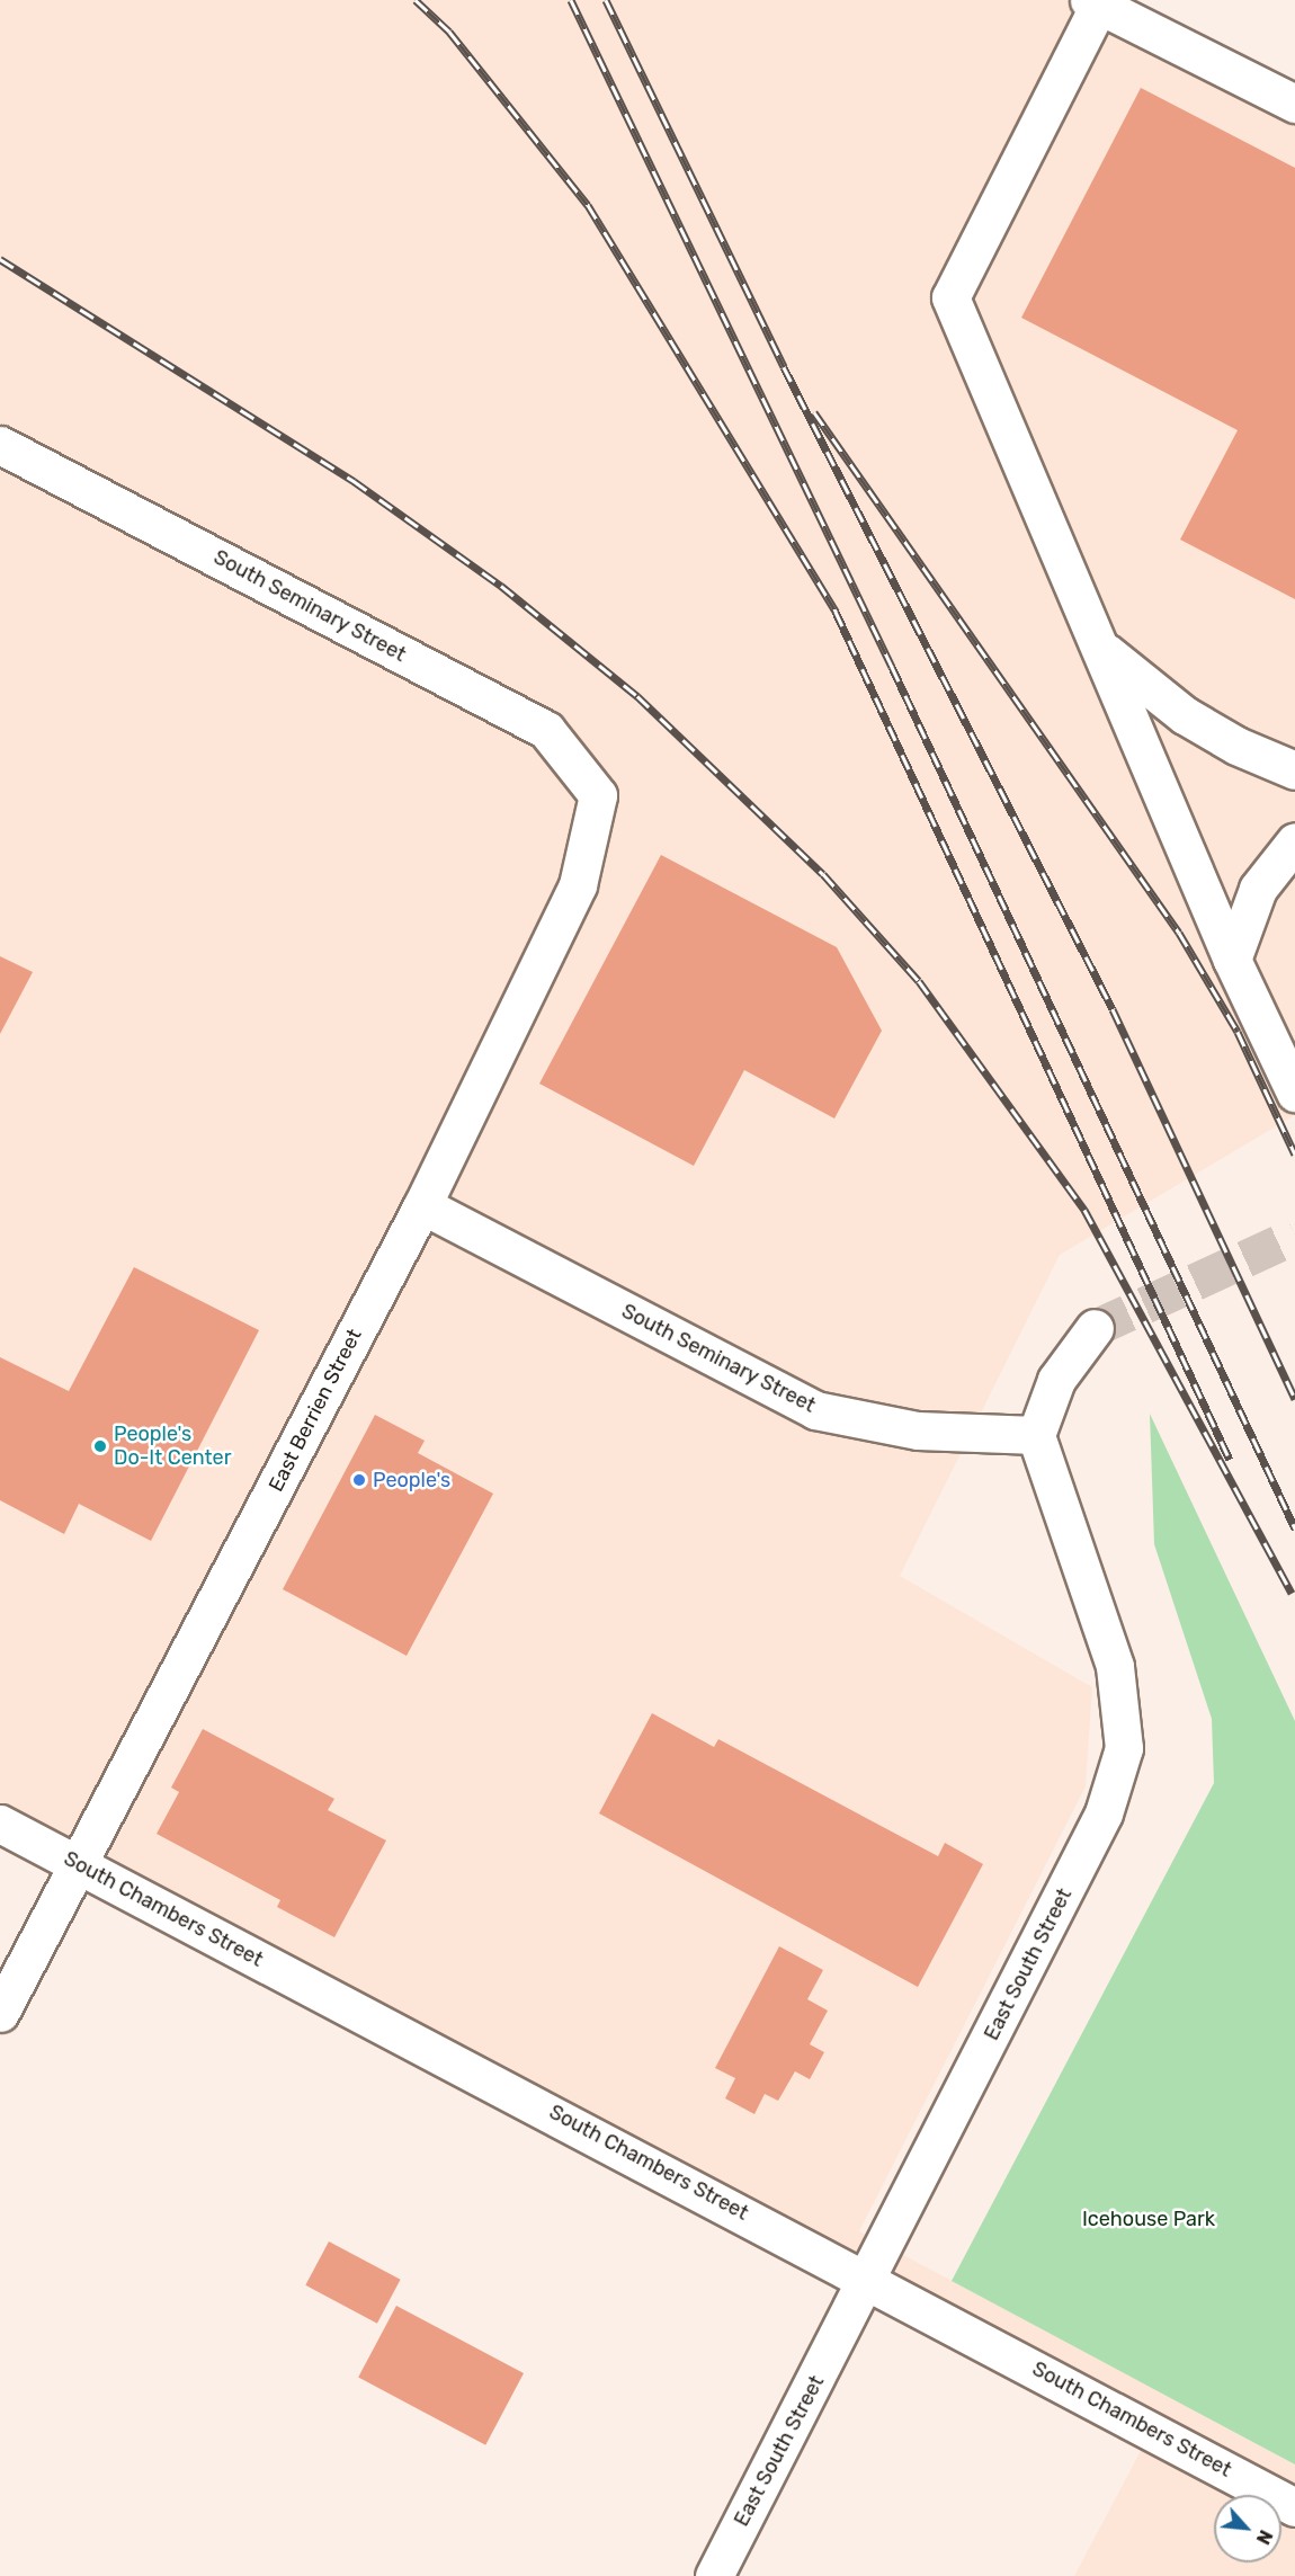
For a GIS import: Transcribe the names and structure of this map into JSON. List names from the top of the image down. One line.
{"streets":{"street":["South Seminary Street","East Berrien Street","South Chambers Street","East South Street"]},"crossings":[["South Seminary Street","East Berrien Street"],["South Seminary Street","East South Street"],["East Berrien Street","South Chambers Street"],["South Chambers Street","East South Street"]],"parks":["Icehouse Park"],"places":["People's Do-It Center","People's"],"north":"bottom right"}
